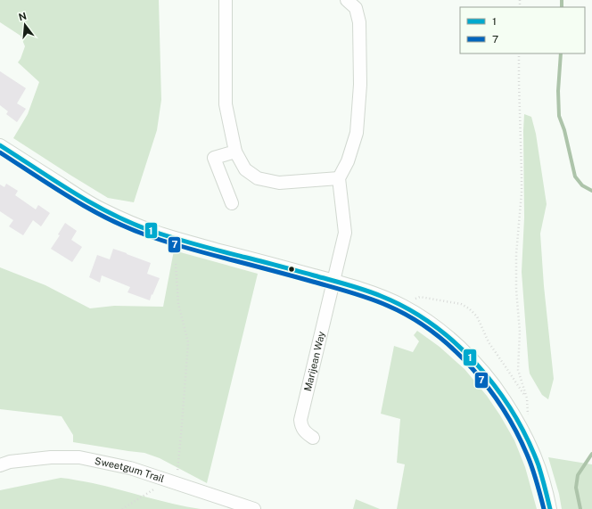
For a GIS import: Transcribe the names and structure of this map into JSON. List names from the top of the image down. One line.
{"streets":{"street":["Marijean Way","Sweetgum Trail"]},"lines":["transit line 1","transit line 7"],"legend":["1","7"],"north":"top"}
